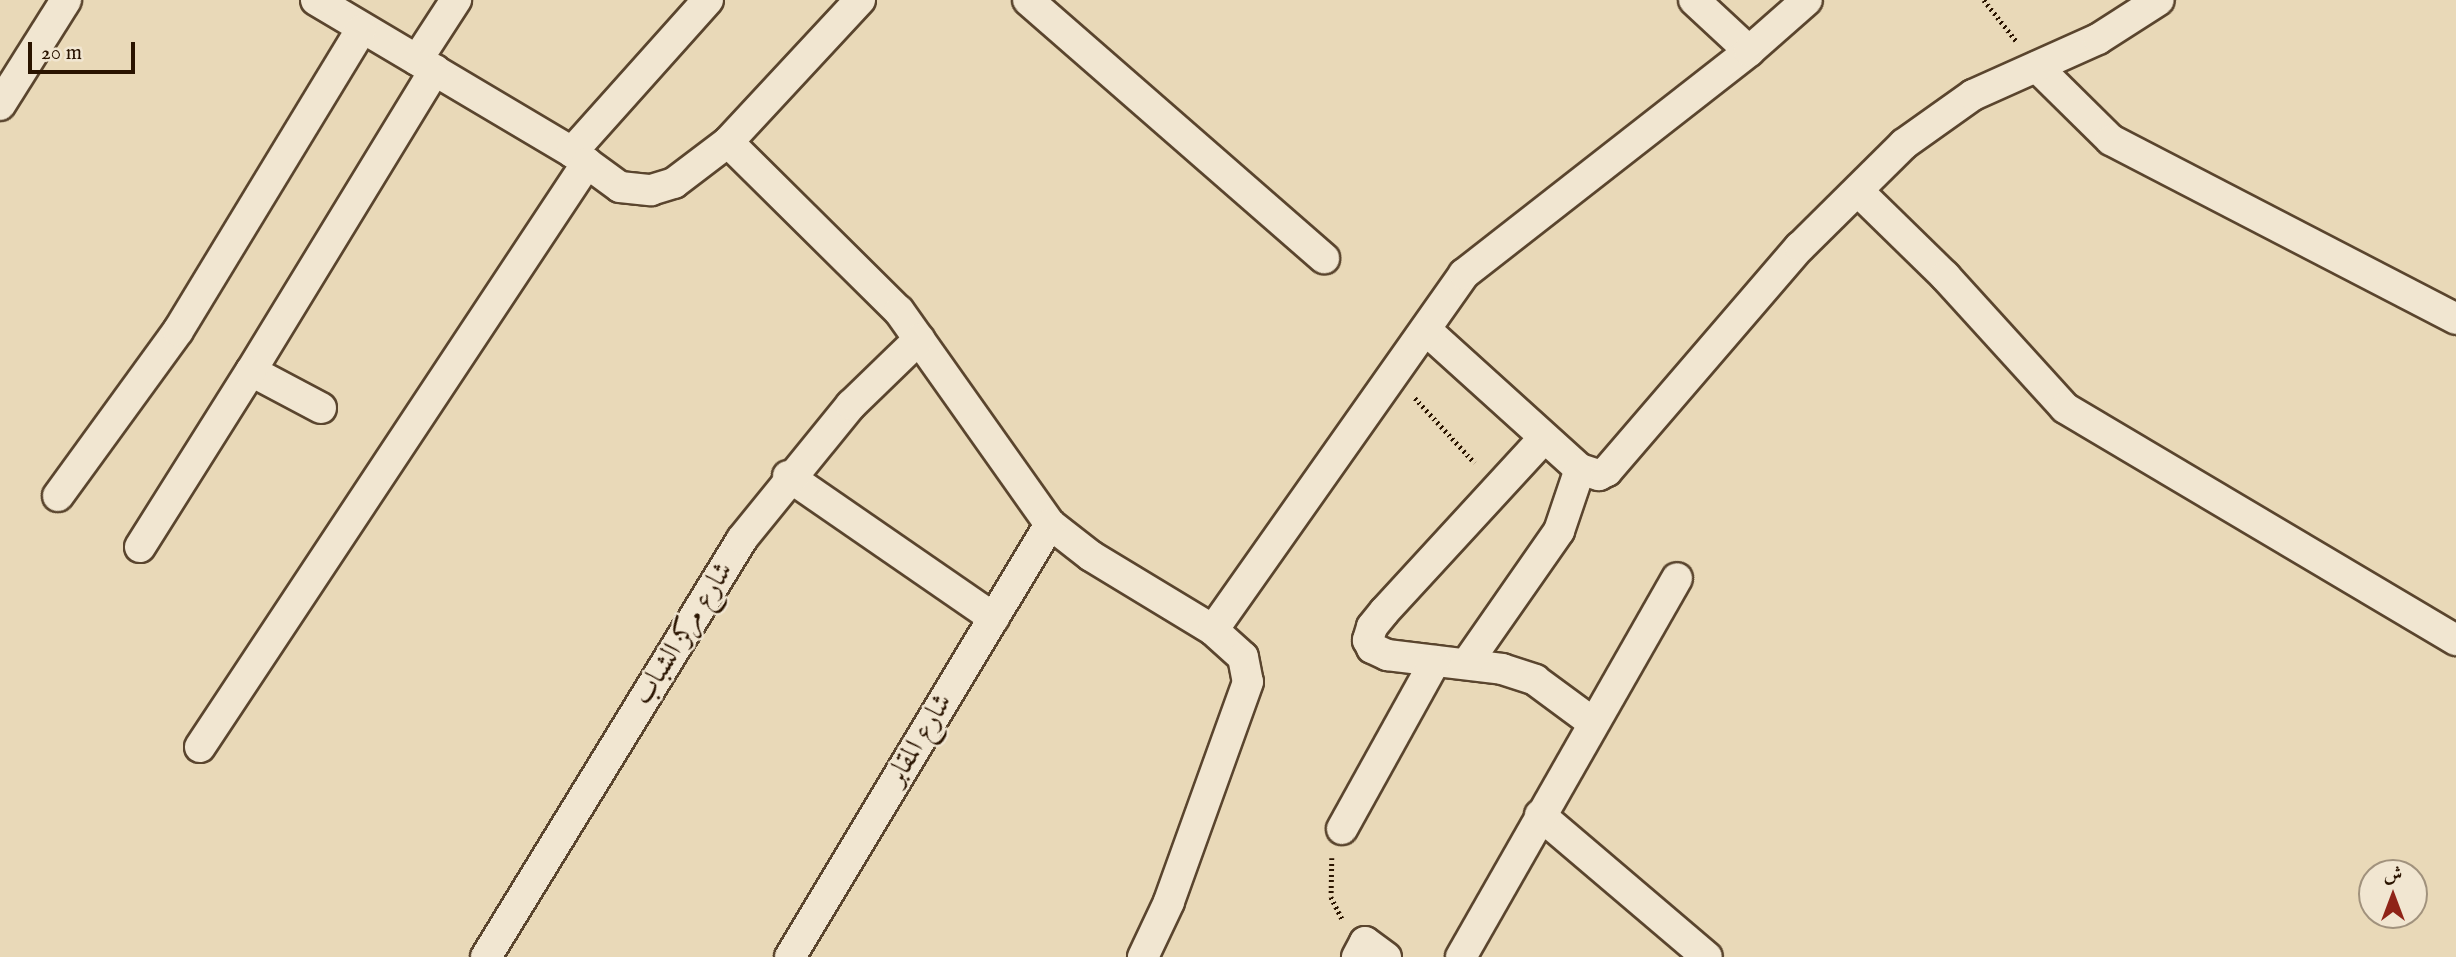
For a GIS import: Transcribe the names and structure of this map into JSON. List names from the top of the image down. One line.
{"streets":{"street":["شارع مركز الشباب","شارع المقابر"]},"scale_bar":"20 m","north":"top"}
